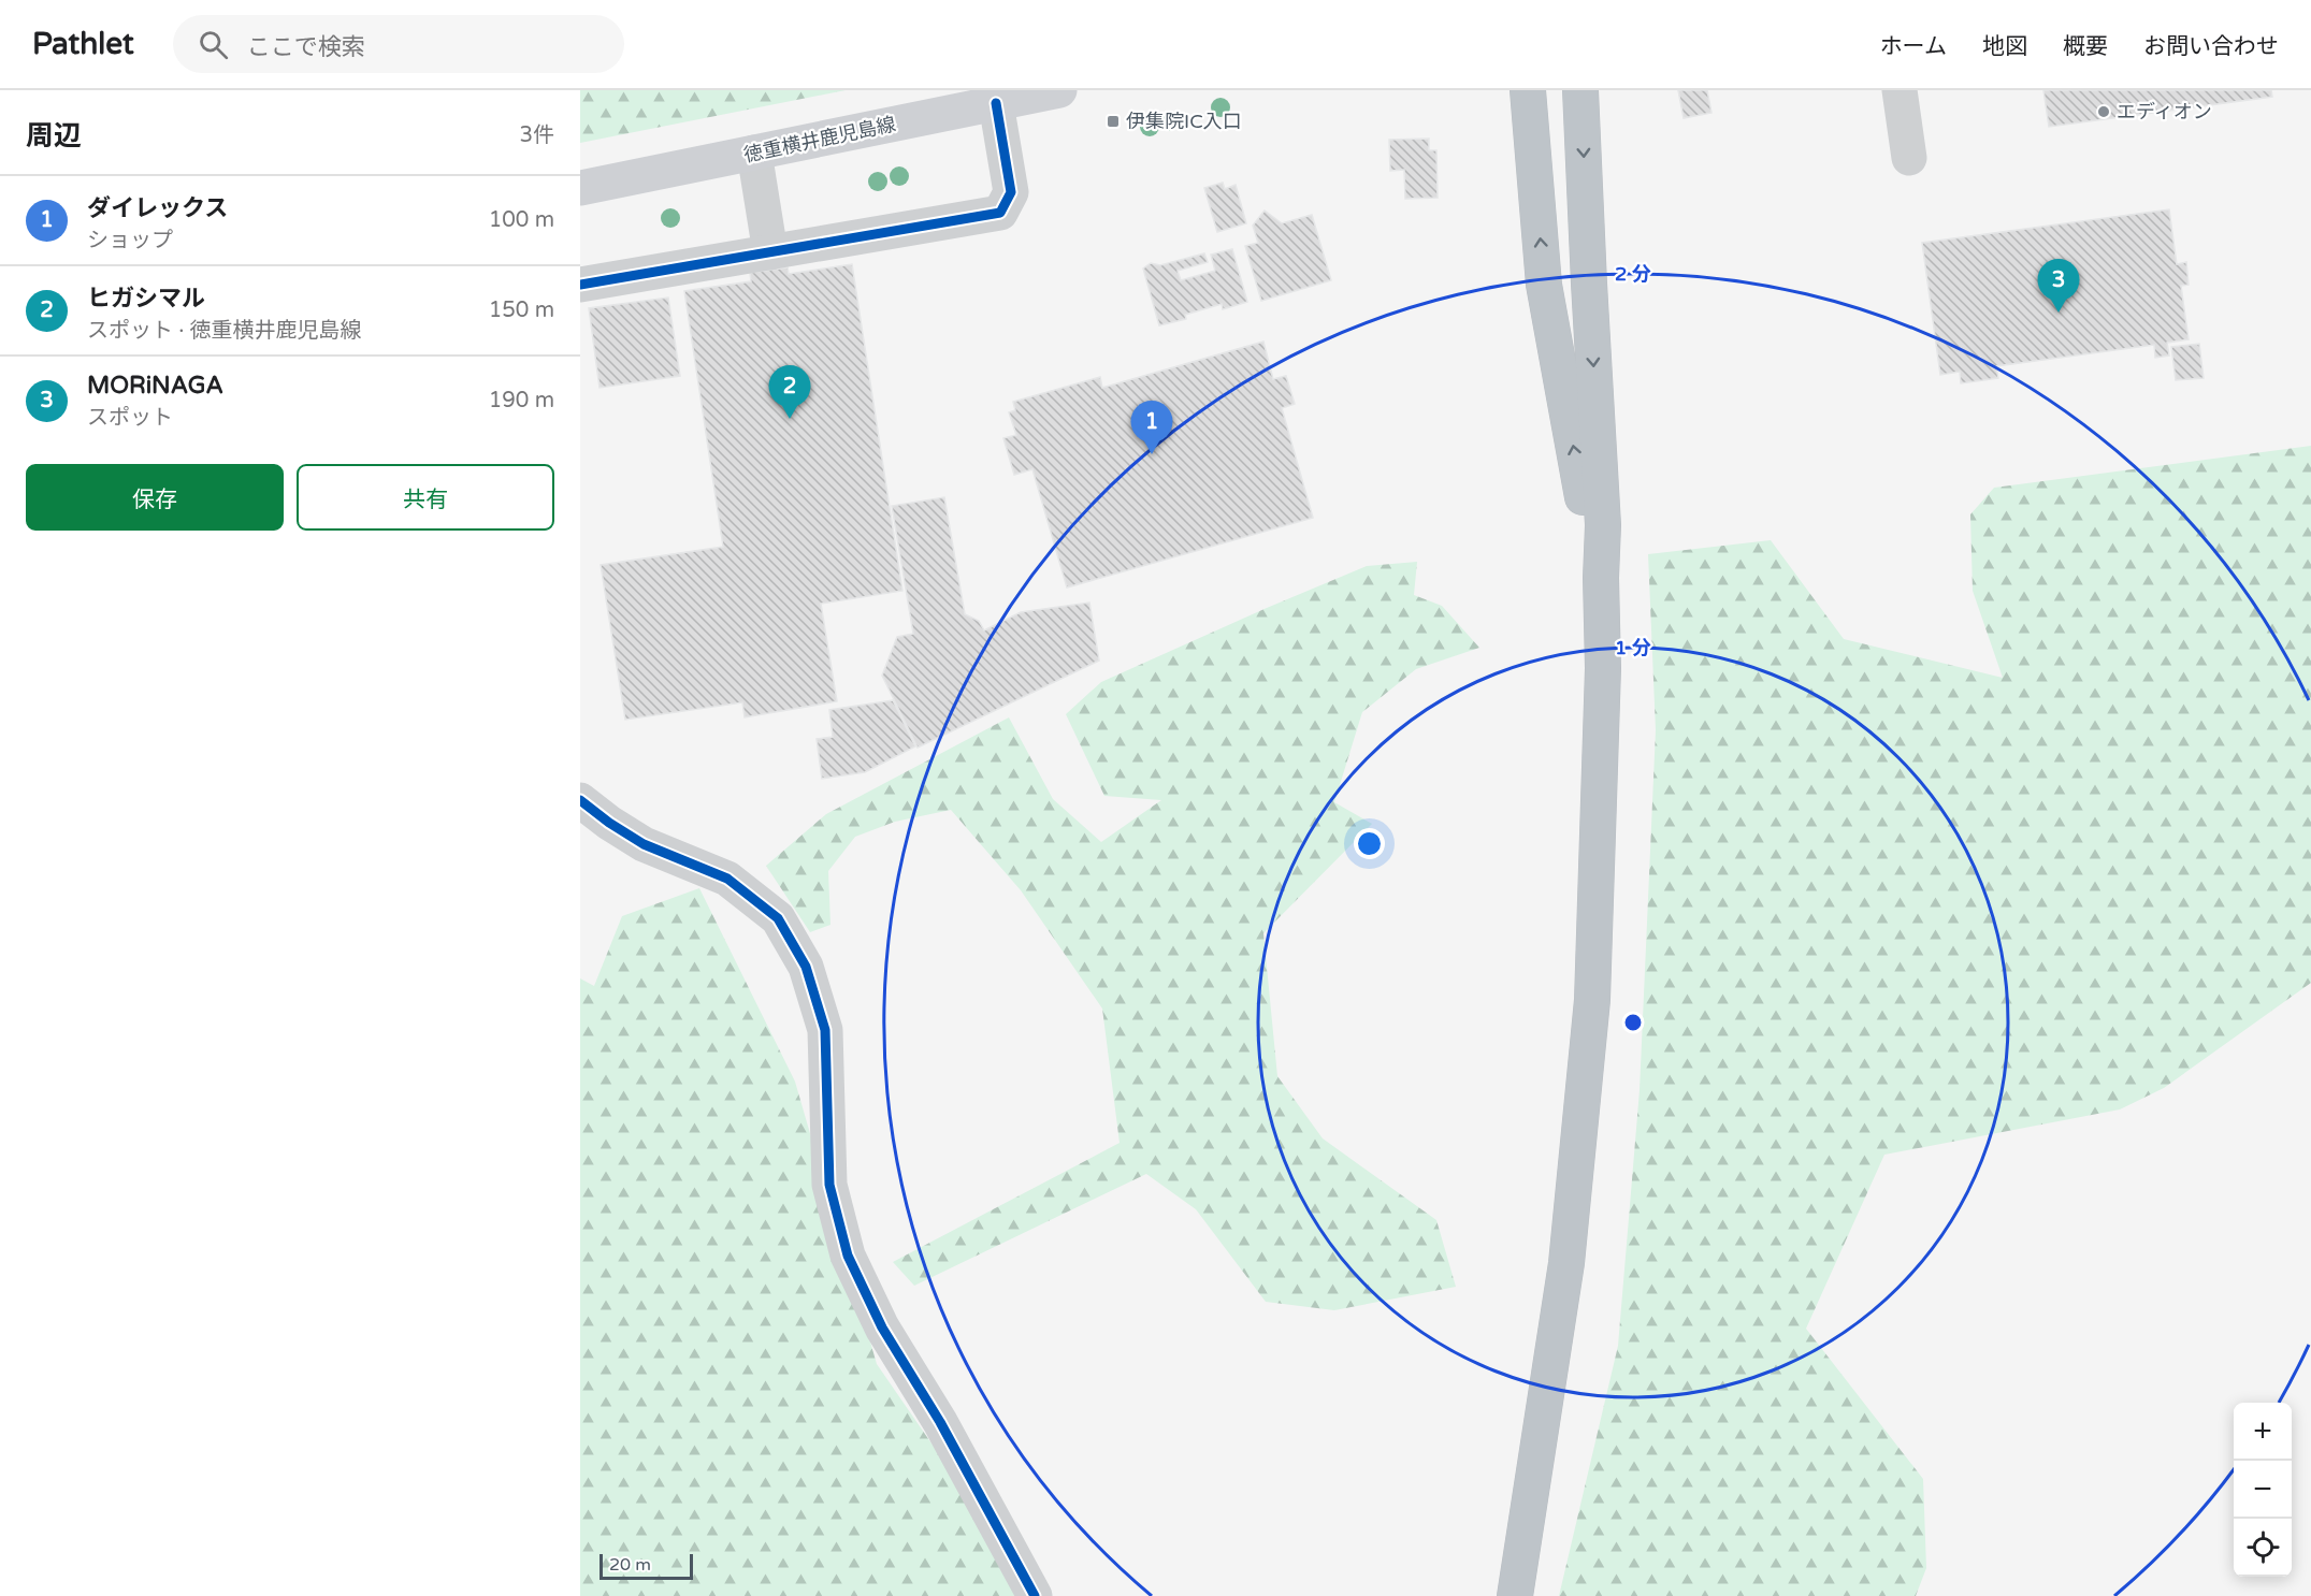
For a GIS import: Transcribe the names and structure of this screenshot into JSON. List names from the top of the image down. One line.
{"streets":{"main road":["徳重横井鹿児島線"]},"places":{"other":["エディオン"],"transit":["伊集院IC入口"]},"scale_bar":"20 m","page":{"header":"Pathlet","search":"ここで検索","nav":["ホーム","地図","概要","お問い合わせ"],"heading":["周辺","3件"],"list":[{"mark":"1","name":"ダイレックス","note":"ショップ","value":"100 m"},{"mark":"2","name":"ヒガシマル","note":"スポット · 徳重横井鹿児島線","value":"150 m"},{"mark":"3","name":"MORiNAGA","note":"スポット","value":"190 m"}],"pins":["3","2","1"],"buttons":["保存","共有"],"map_buttons":["+","−"],"scale":"20 m"},"rings":["2 分","1 分"]}
